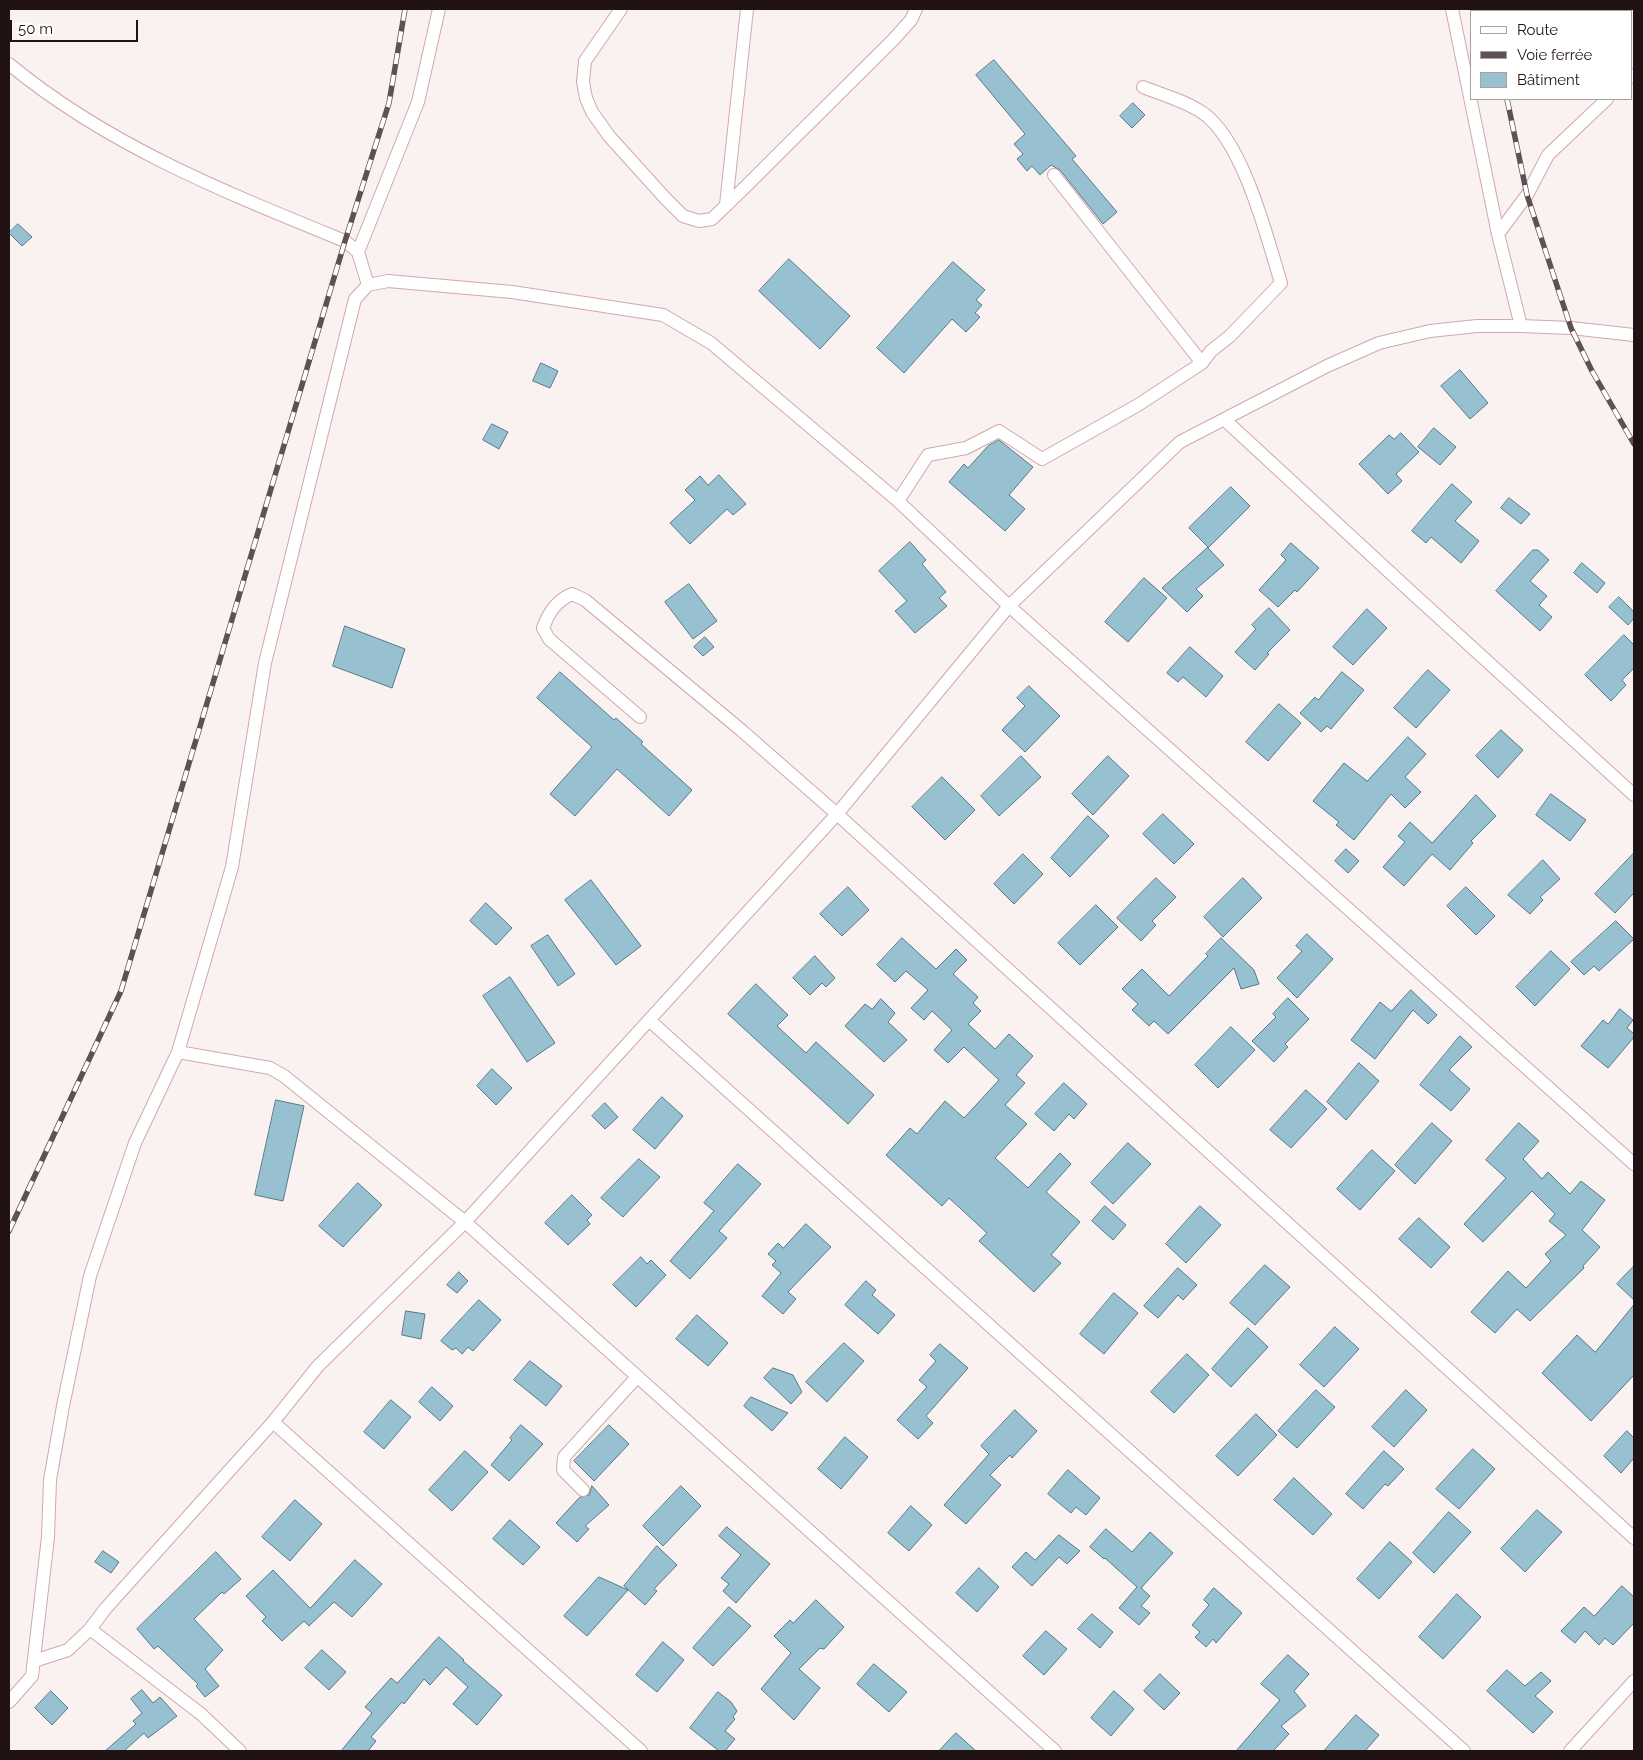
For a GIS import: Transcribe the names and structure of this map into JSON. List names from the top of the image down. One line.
{"legend":["Route","Voie ferrée","Bâtiment"],"scale_bar":"50 m"}
